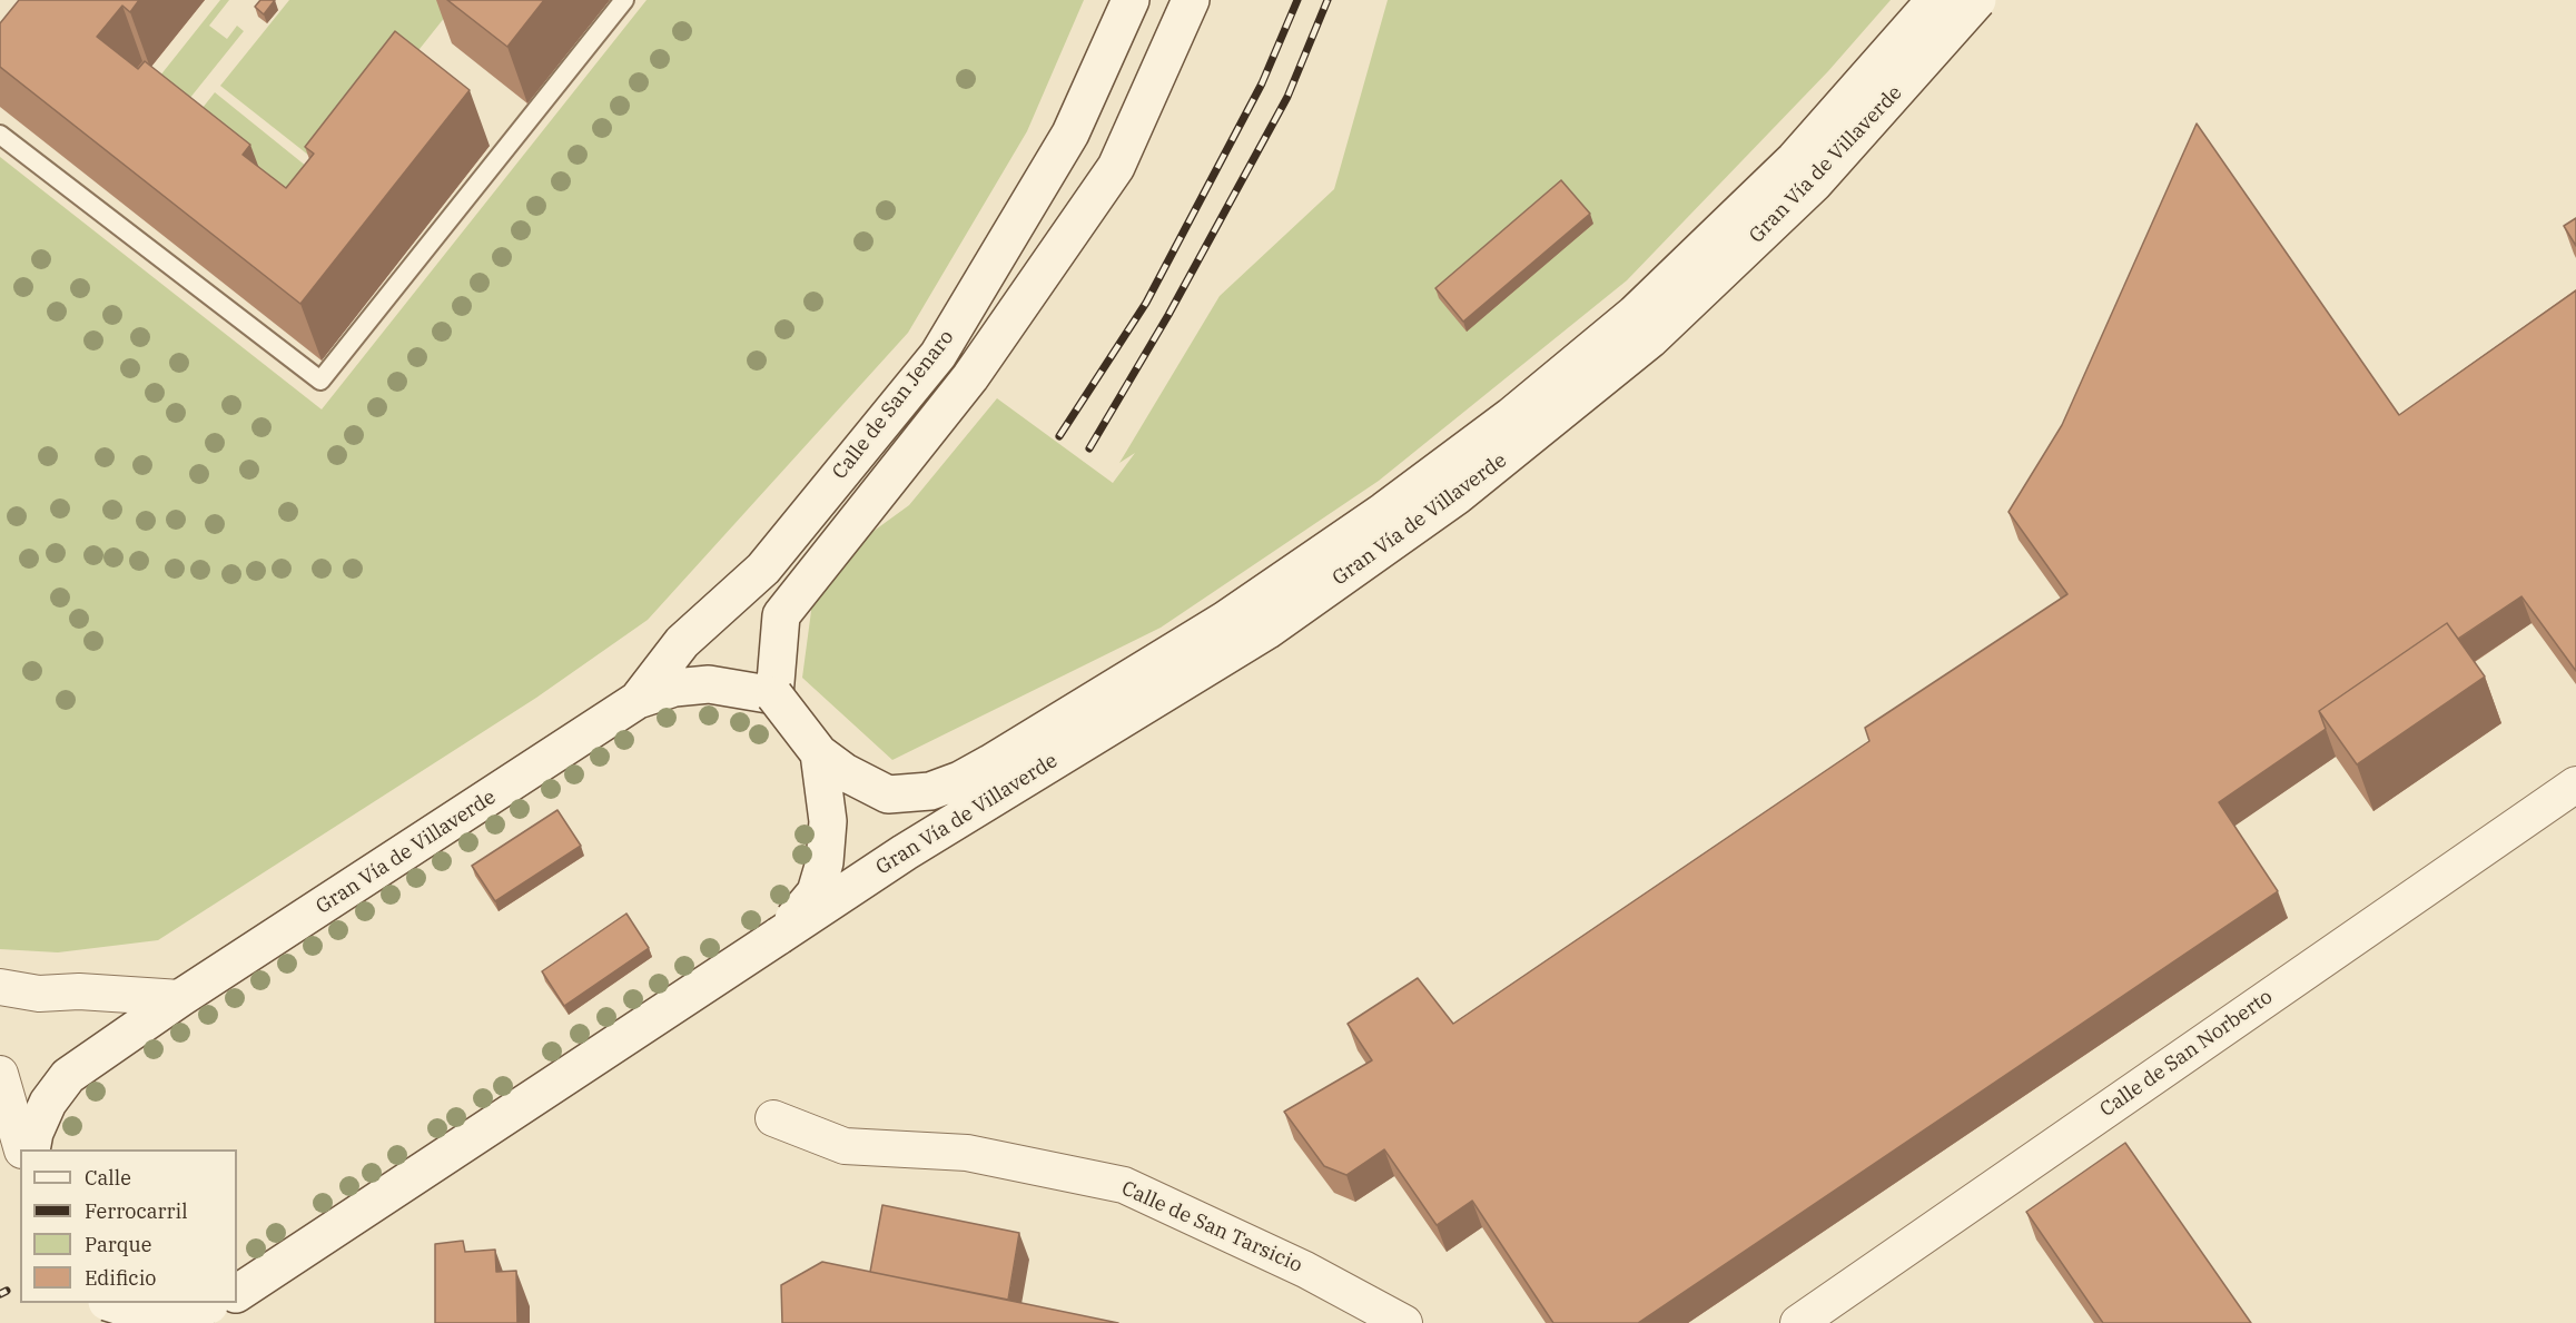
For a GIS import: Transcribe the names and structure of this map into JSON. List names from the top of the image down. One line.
{"streets":{"street":["Gran Vía de Villaverde","Calle de San Jenaro","Calle de San Norberto","Calle de San Tarsicio"]},"crossings":[["Gran Vía de Villaverde","Calle de San Jenaro"]],"legend":["Calle","Ferrocarril","Parque","Edificio"]}
